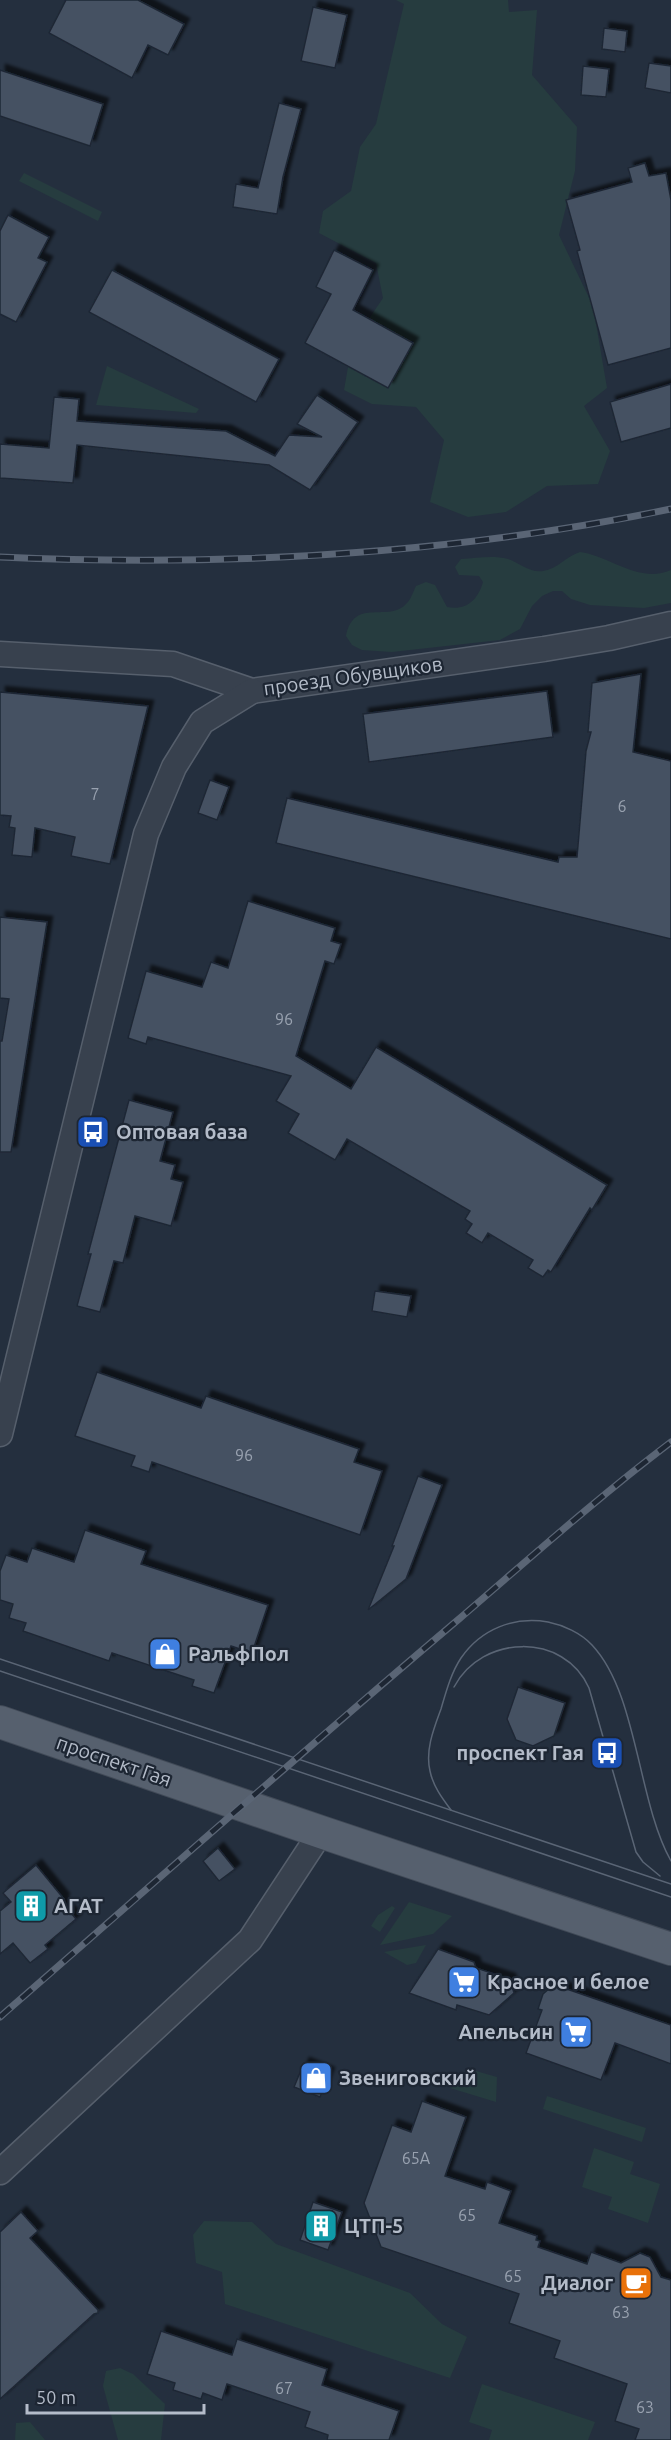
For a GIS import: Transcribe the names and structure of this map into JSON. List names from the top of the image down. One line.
{"streets":{"main road":["проспект Гая"],"street":["проезд Обувщиков"]},"places":{"bus stop":["Оптовая база","проспект Гая"],"shop":["РальфПол","Звениговский"],"building":["АГАТ","ЦТП-5"],"supermarket":["Красное и белое","Апельсин"],"cafe":["Диалог"]},"house_numbers":["7","6","96","96","65А","65","65","63","67","63"],"scale_bar":"50 m"}
